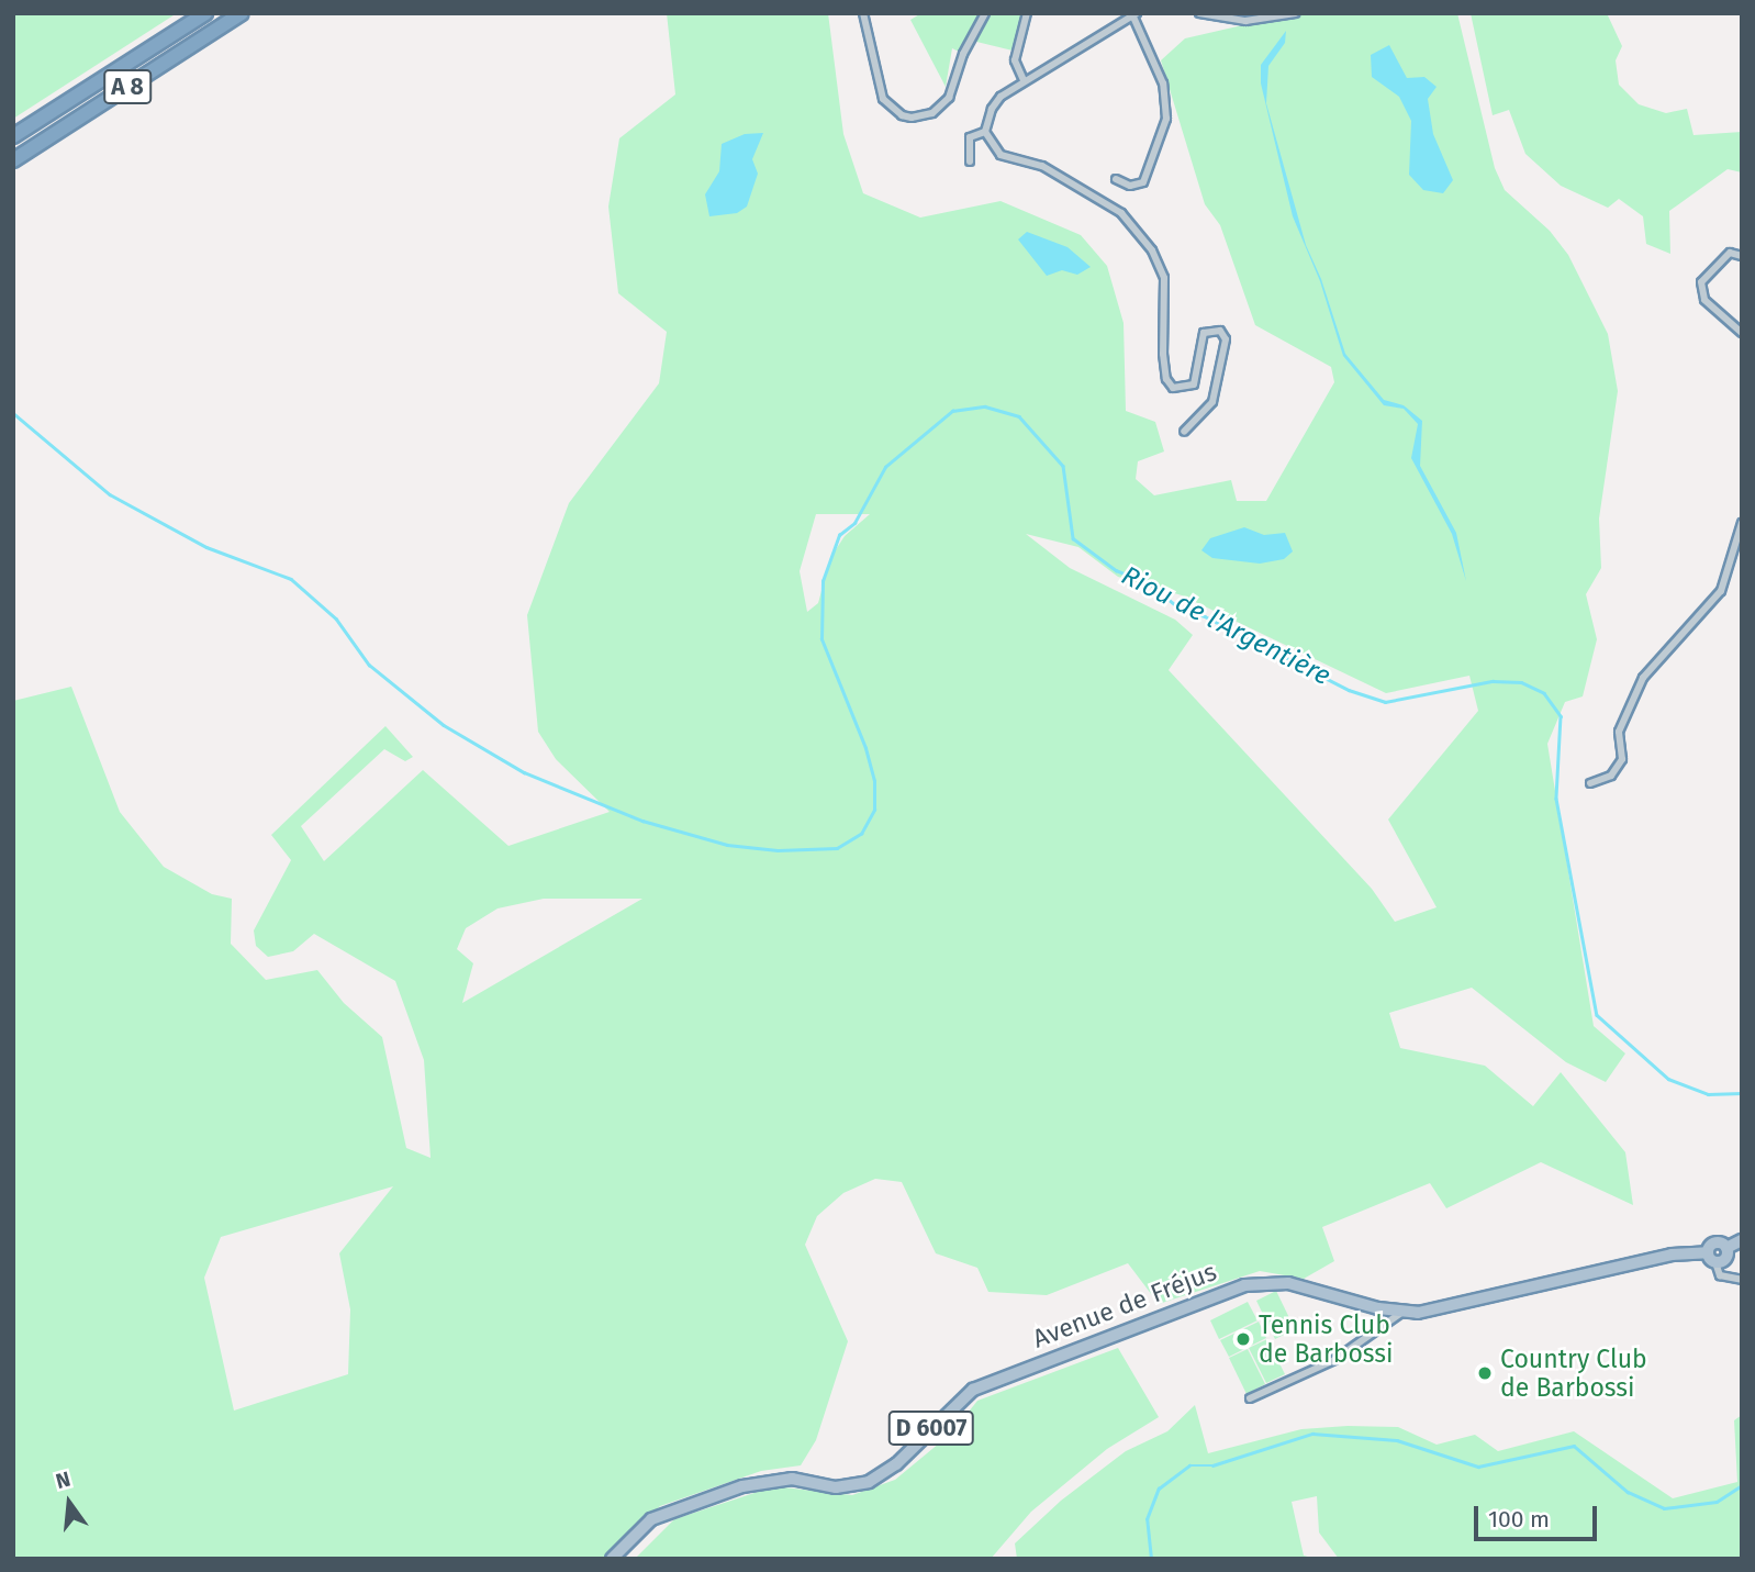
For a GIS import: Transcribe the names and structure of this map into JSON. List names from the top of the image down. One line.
{"streets":{"highway":["A 8"],"main road":["Avenue de Fréjus","D 6007"]},"water":["Riou de l'Argentière"],"places":["Tennis Club de Barbossi","Country Club de Barbossi"],"scale_bar":"100 m","north":"top"}
